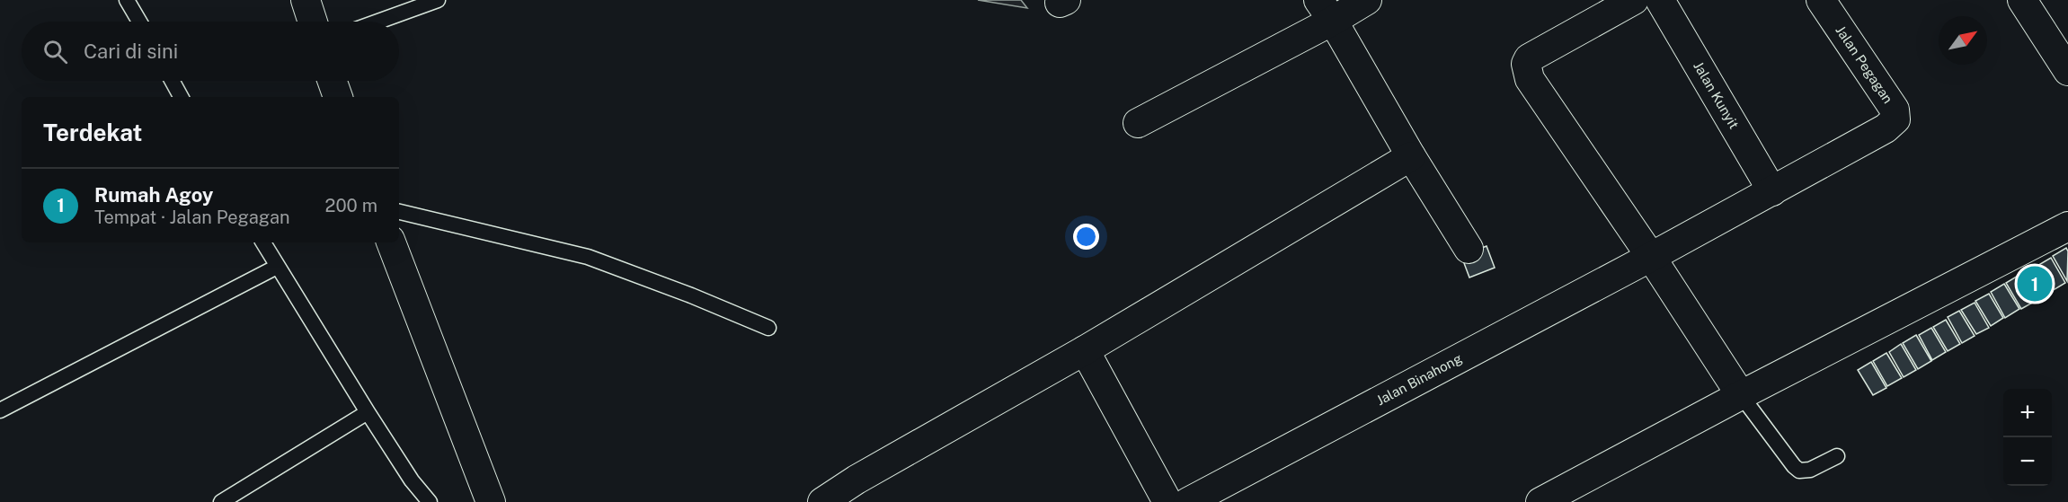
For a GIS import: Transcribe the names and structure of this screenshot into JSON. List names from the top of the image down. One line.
{"streets":{"street":["Jalan Pegagan","Jalan Kunyit","Jalan Binahong"]},"crossings":[["Jalan Pegagan","Jalan Binahong"],["Jalan Kunyit","Jalan Binahong"]],"north":"top right","page":{"search":"Cari di sini","heading":"Terdekat","list":[{"mark":"1","name":"Rumah Agoy","note":"Tempat · Jalan Pegagan","value":"200 m"}],"pins":"1","map_buttons":["+","−"]}}
